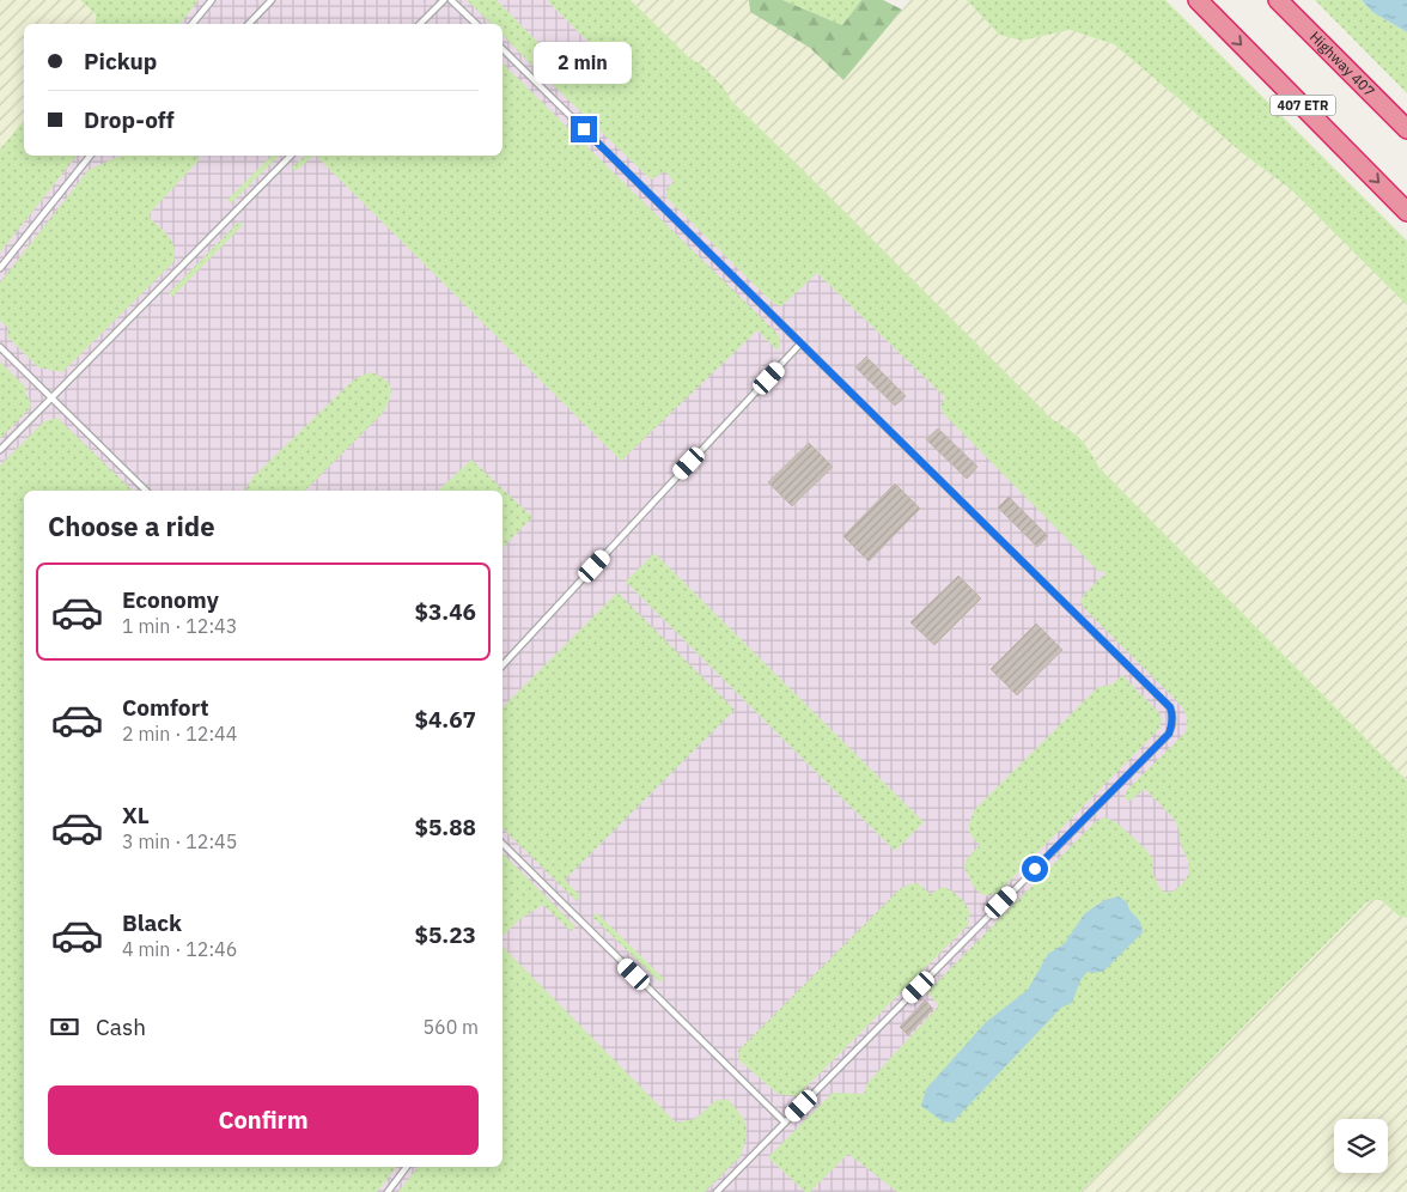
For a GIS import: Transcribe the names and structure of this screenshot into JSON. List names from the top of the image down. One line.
{"streets":{"highway":["Highway 407","407 ETR"]},"page":{"banner":["Pickup","Drop-off"],"bubble":"2 min","heading":"Choose a ride","list":[{"name":"Economy","note":"1 min · 12:43","value":"$3.46"},{"name":"Comfort","note":"2 min · 12:44","value":"$4.67"},{"name":"XL","note":"3 min · 12:45","value":"$5.88"},{"name":"Black","note":"4 min · 12:46","value":"$5.23"}],"pay":["Cash","560 m"],"buttons":"Confirm"}}
